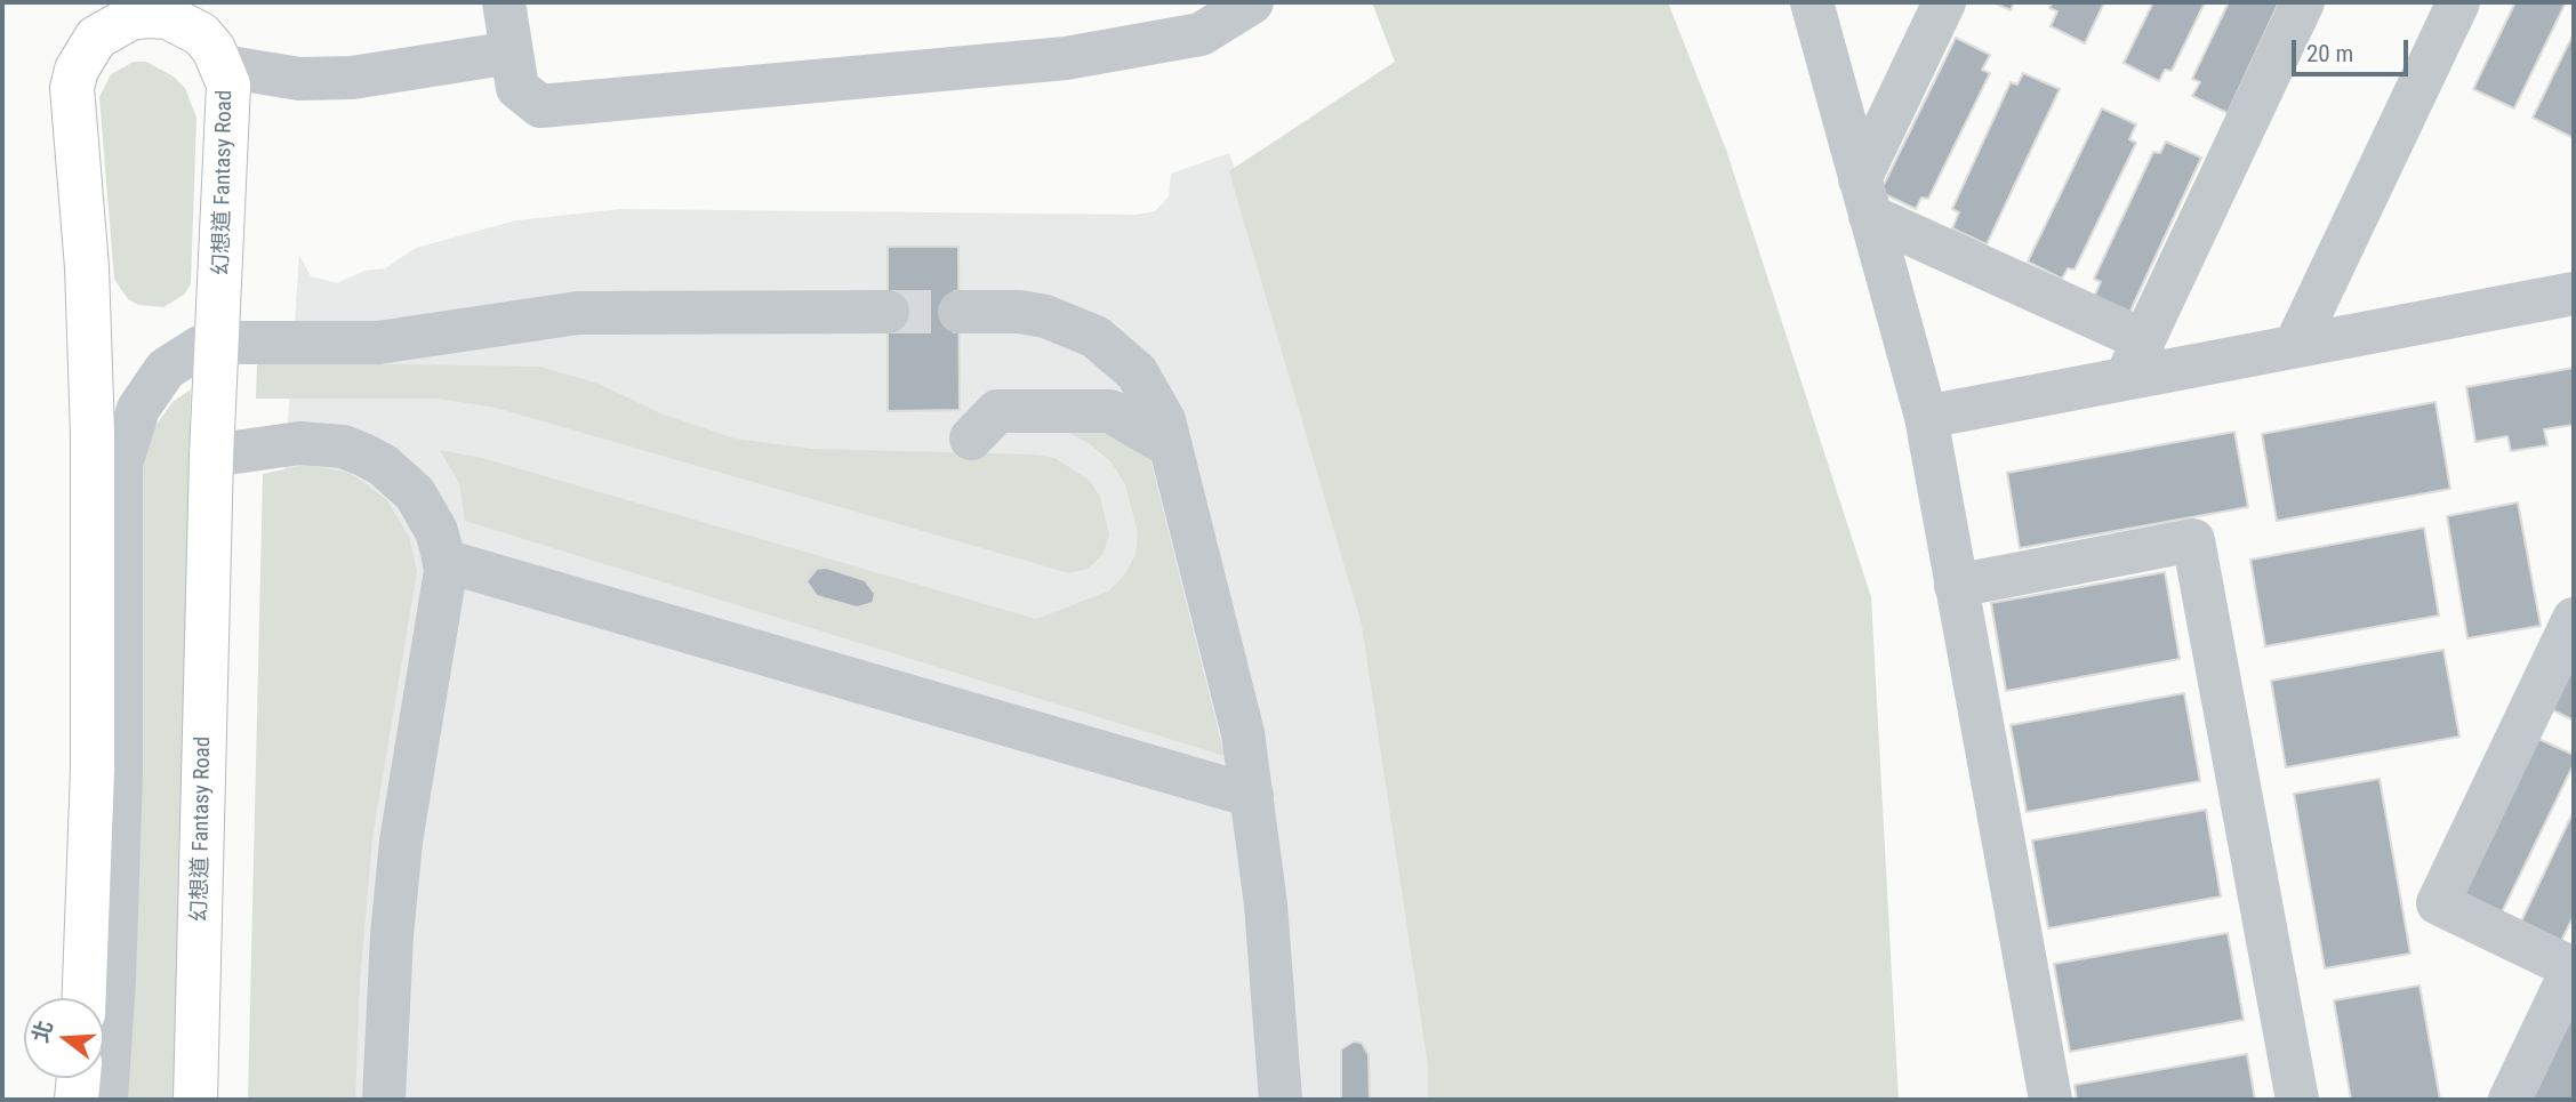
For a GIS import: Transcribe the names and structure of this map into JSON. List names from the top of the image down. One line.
{"streets":{"main road":["幻想道 Fantasy Road"]},"scale_bar":"20 m","north":"left"}
